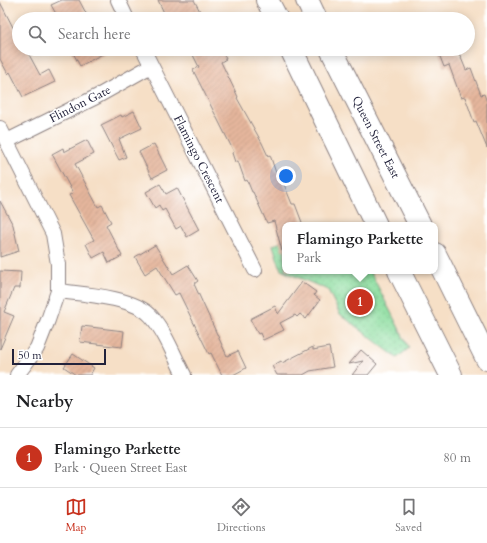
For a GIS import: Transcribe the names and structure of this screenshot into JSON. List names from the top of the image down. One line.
{"streets":{"main road":["Queen Street East"],"street":["Flindon Gate","Flamingo Crescent"]},"crossings":[["Flindon Gate","Flamingo Crescent"]],"scale_bar":"50 m","page":{"search":"Search here","popup":["Flamingo Parkette","Park"],"pins":"1","scale":"50 m","heading":"Nearby","list":[{"mark":"1","name":"Flamingo Parkette","note":"Park · Queen Street East","value":"80 m"}],"nav":["Map","Directions","Saved"]}}
